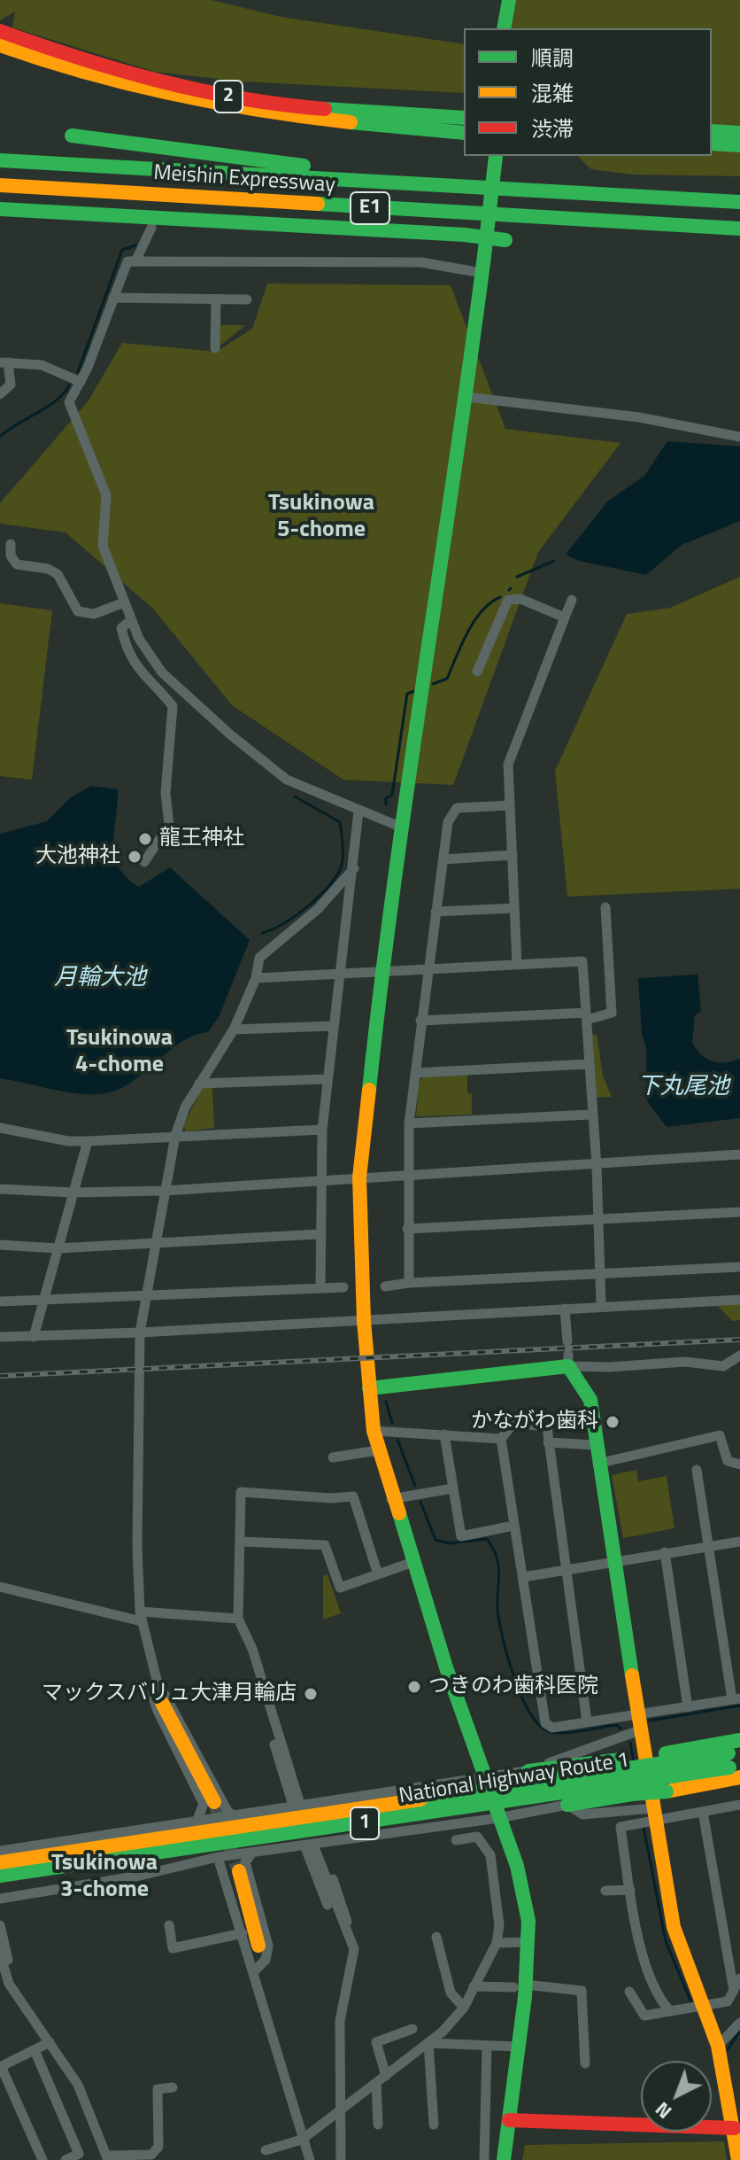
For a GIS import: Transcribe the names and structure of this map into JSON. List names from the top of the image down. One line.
{"streets":{"main road":["2","Meishin Expressway","E1","National Highway Route 1","1"]},"districts":["Tsukinowa 5-chome","Tsukinowa 4-chome","Tsukinowa 3-chome"],"water":["月輪大池","下丸尾池"],"places":["龍王神社","大池神社","かながわ歯科","つきのわ歯科医院","マックスバリュ大津月輪店"],"legend":["順調","混雑","渋滞"],"north":"bottom left"}
